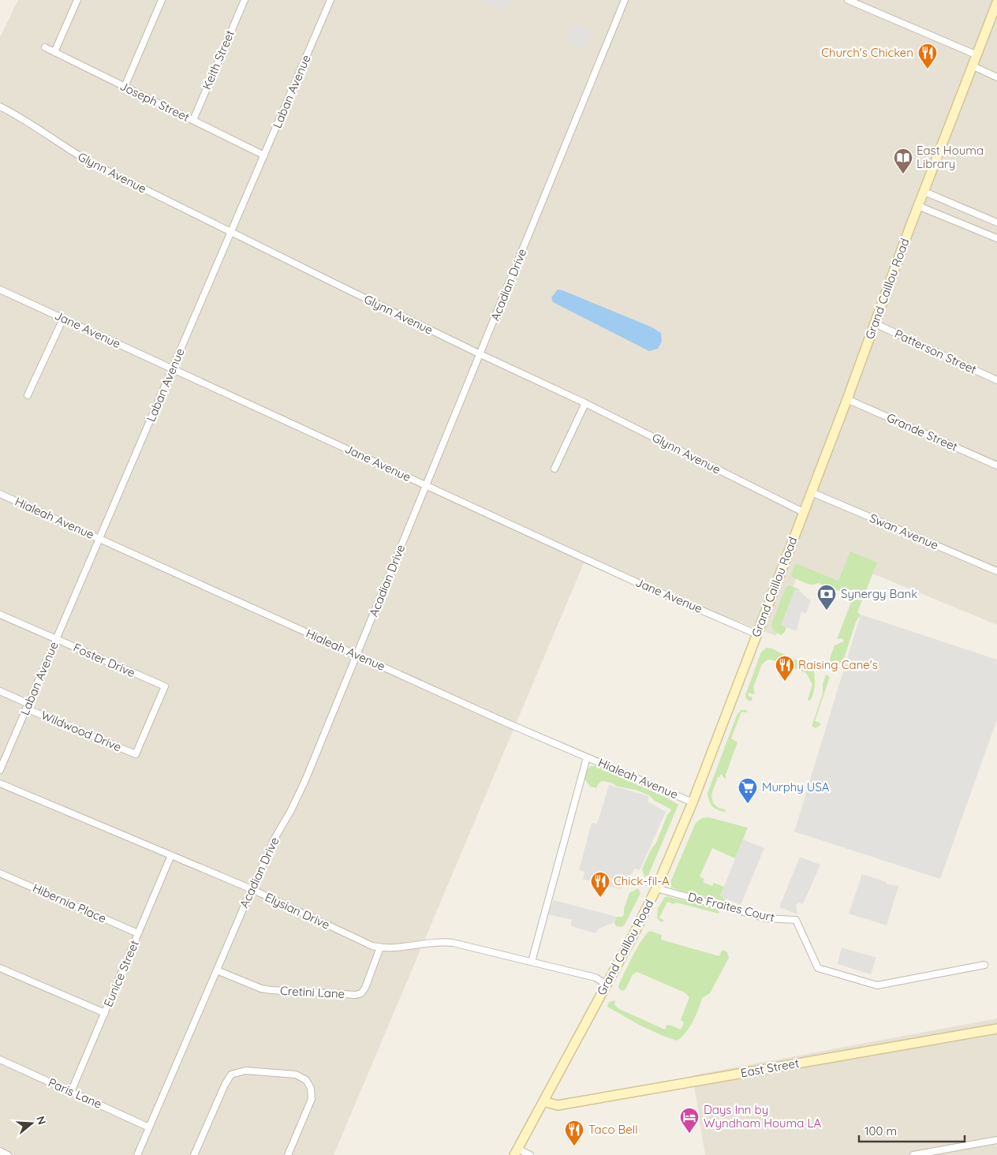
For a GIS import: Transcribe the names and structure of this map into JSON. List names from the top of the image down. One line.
{"streets":{"main road":["Grand Caillou Road","East Street"],"street":["Keith Street","Laban Avenue","Joseph Street","Glynn Avenue","Acadian Drive","Jane Avenue","Patterson Street","Grande Street","Hialeah Avenue","Swan Avenue","Foster Drive","Wildwood Drive","Hibernia Place","De Fraites Court","Elysian Drive","Eunice Street","Cretini Lane","Paris Lane"]},"crossings":[["Keith Street","Joseph Street"],["Laban Avenue","Joseph Street"],["Laban Avenue","Glynn Avenue"],["Laban Avenue","Jane Avenue"],["Laban Avenue","Hialeah Avenue"],["Laban Avenue","Foster Drive"],["Laban Avenue","Wildwood Drive"],["Glynn Avenue","Acadian Drive"],["Glynn Avenue","Grand Caillou Road"],["Acadian Drive","Jane Avenue"],["Acadian Drive","Hialeah Avenue"],["Acadian Drive","Elysian Drive"],["Acadian Drive","Cretini Lane"],["Acadian Drive","Paris Lane"],["Grand Caillou Road","Jane Avenue"],["Grand Caillou Road","Patterson Street"],["Grand Caillou Road","Grande Street"],["Grand Caillou Road","Hialeah Avenue"],["Grand Caillou Road","Swan Avenue"],["Grand Caillou Road","De Fraites Court"],["Grand Caillou Road","Elysian Drive"],["Grand Caillou Road","East Street"],["Foster Drive","Wildwood Drive"],["Hibernia Place","Eunice Street"],["Elysian Drive","Eunice Street"],["Elysian Drive","Cretini Lane"],["Eunice Street","Paris Lane"]],"places":{"restaurant":["Church's Chicken","Raising Cane's","Chick-fil-A","Taco Bell"],"library":["East Houma Library"],"bank":["Synergy Bank"],"supermarket":["Murphy USA"],"hotel":["Days Inn by Wyndham Houma LA"]},"scale_bar":"100 m","north":"right"}
